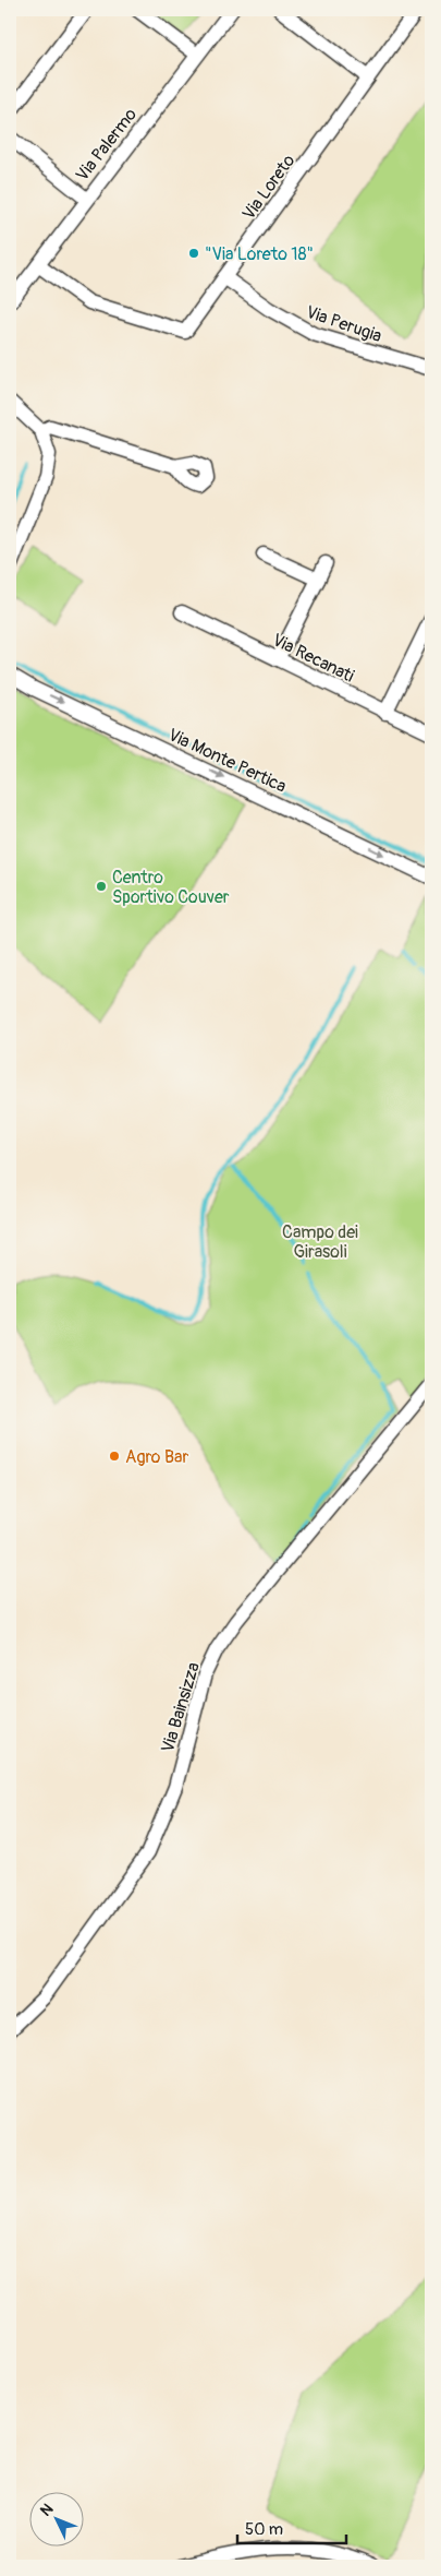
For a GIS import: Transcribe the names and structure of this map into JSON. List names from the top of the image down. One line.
{"streets":{"street":["Via Palermo","Via Loreto","Via Perugia","Via Recanati","Via Monte Pertica","Via Bainsizza"]},"crossings":[["Via Palermo","Via Loreto"],["Via Loreto","Via Perugia"]],"one_way":["Via Monte Pertica"],"parks":["Campo dei Girasoli"],"places":["\"Via Loreto 18\"","Centro Sportivo Couver","Agro Bar"],"scale_bar":"50 m","north":"top left"}
